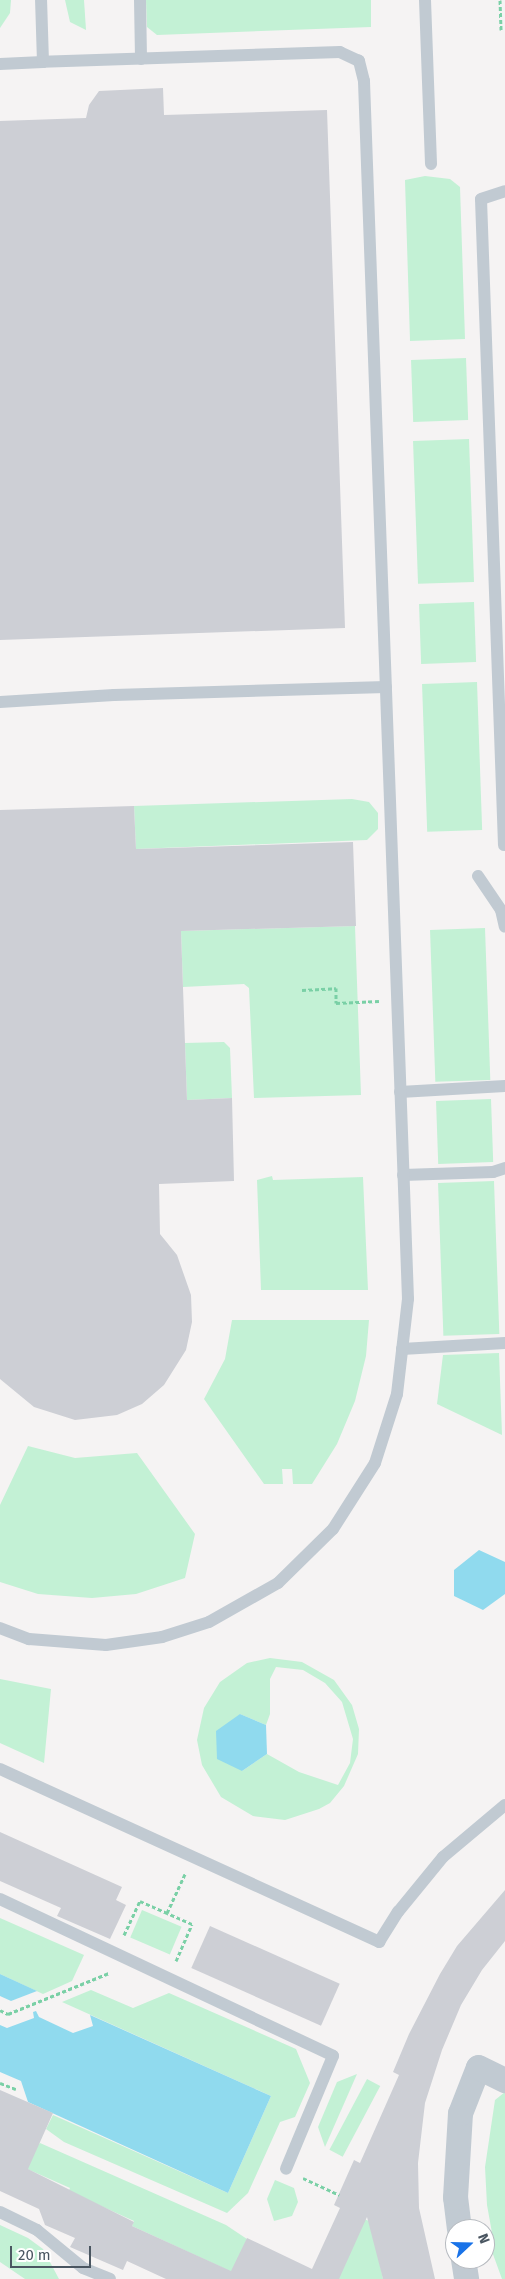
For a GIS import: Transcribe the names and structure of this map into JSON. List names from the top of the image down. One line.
{"scale_bar":"20 m","north":"right"}
